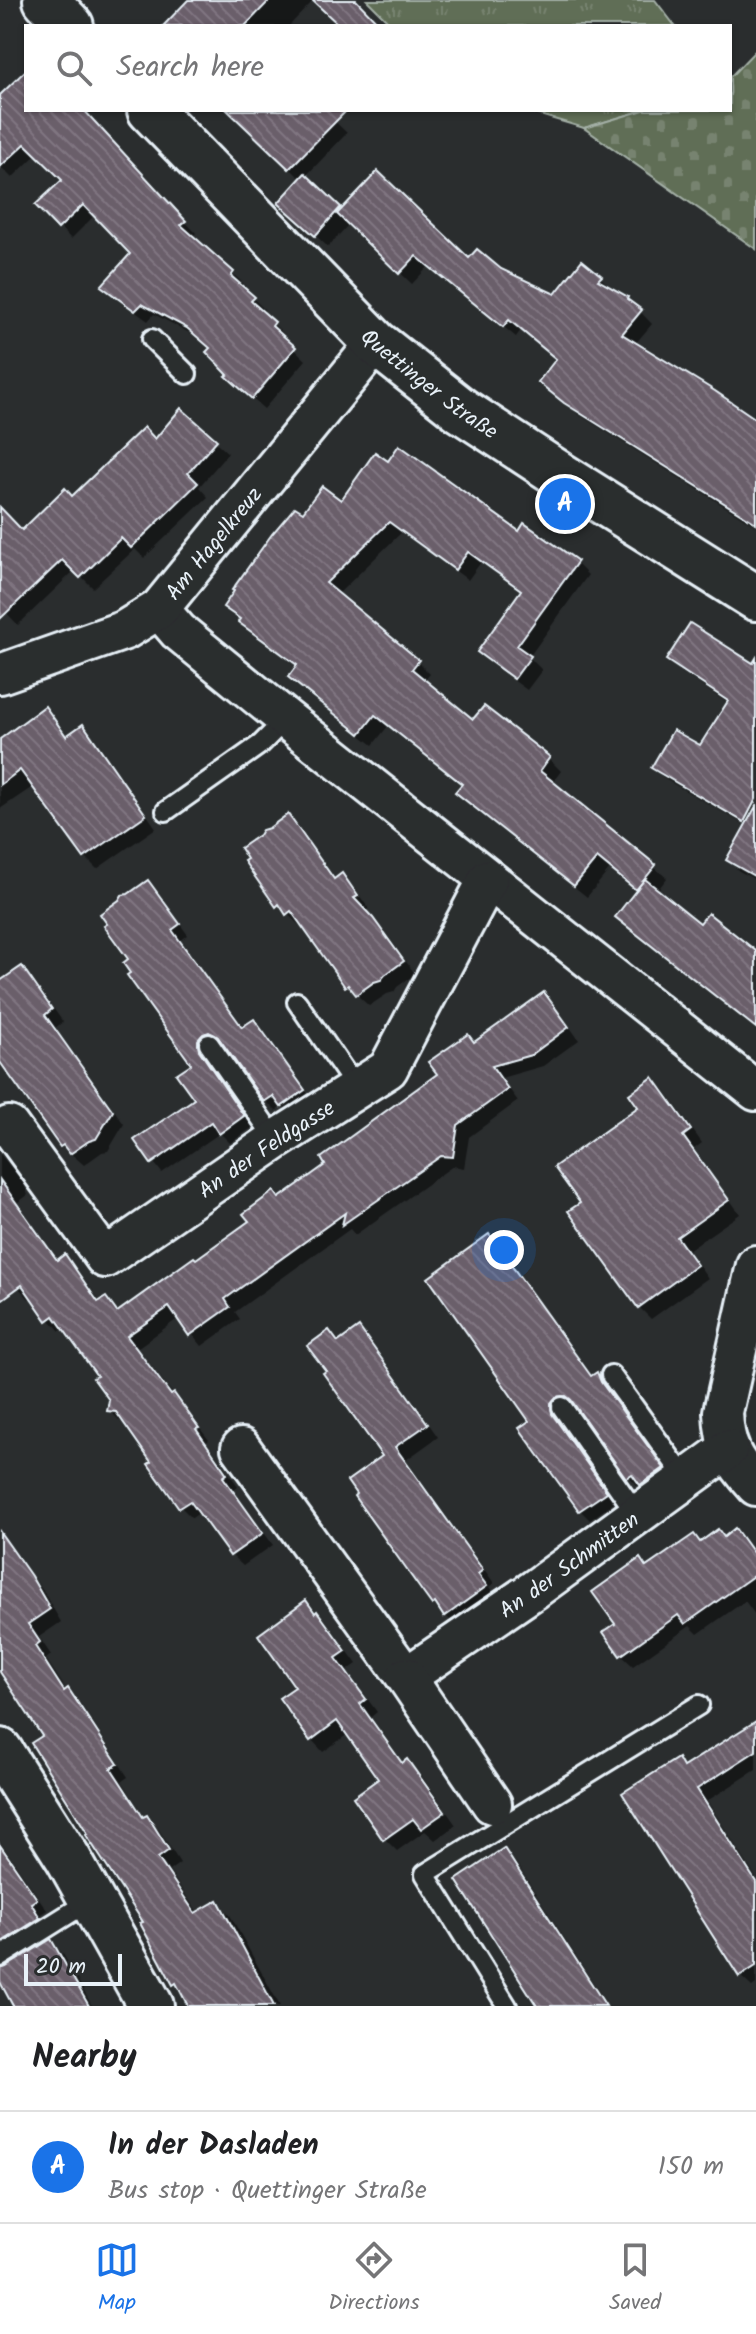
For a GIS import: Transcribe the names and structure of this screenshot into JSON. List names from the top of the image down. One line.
{"streets":{"street":["Quettinger Straße","Am Hagelkreuz","An der Feldgasse","An der Schmitten"]},"crossings":[["Quettinger Straße","Am Hagelkreuz"]],"scale_bar":"20 m","page":{"search":"Search here","pins":"A","scale":"20 m","heading":"Nearby","list":[{"mark":"A","name":"In der Dasladen","note":"Bus stop · Quettinger Straße","value":"150 m"}],"nav":["Map","Directions","Saved"]}}
